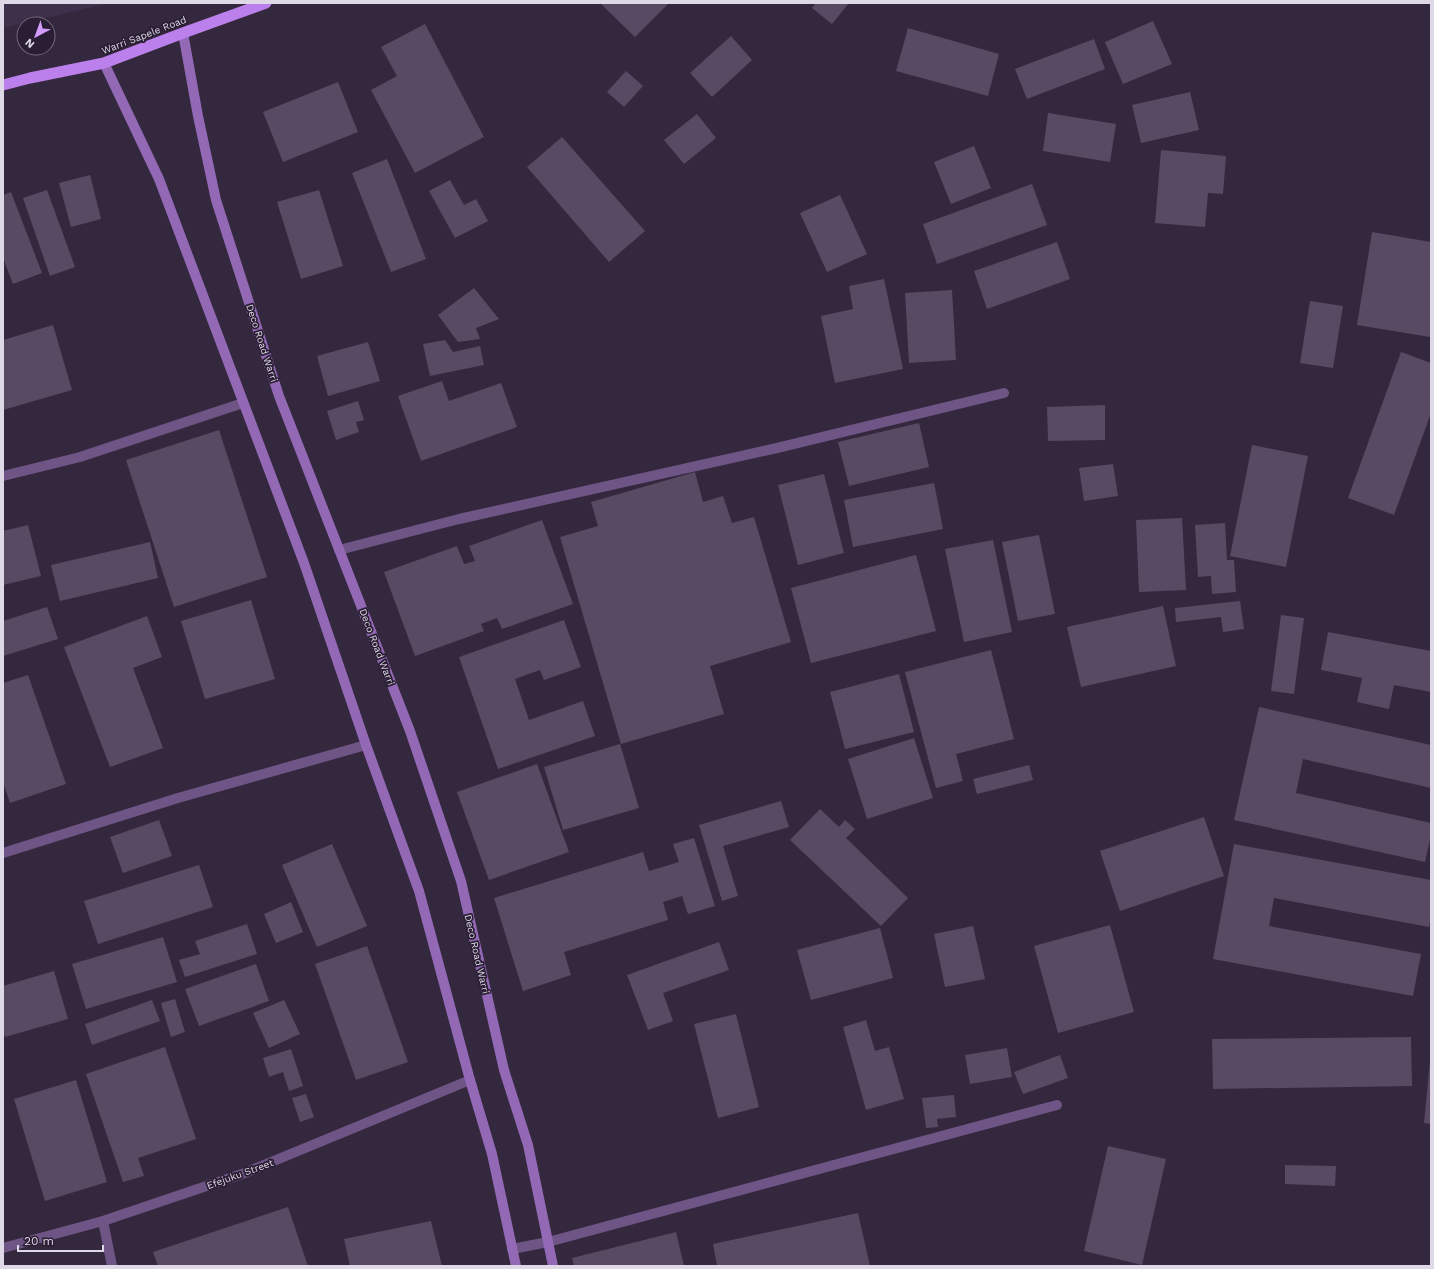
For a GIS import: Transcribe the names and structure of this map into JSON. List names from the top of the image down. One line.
{"streets":{"highway":["Warri Sapele Road"],"main road":["Deco Road Warri"],"street":["Efejuku Street"]},"crossings":[["Warri Sapele Road","Deco Road Warri"]],"scale_bar":"20 m","north":"bottom left"}
